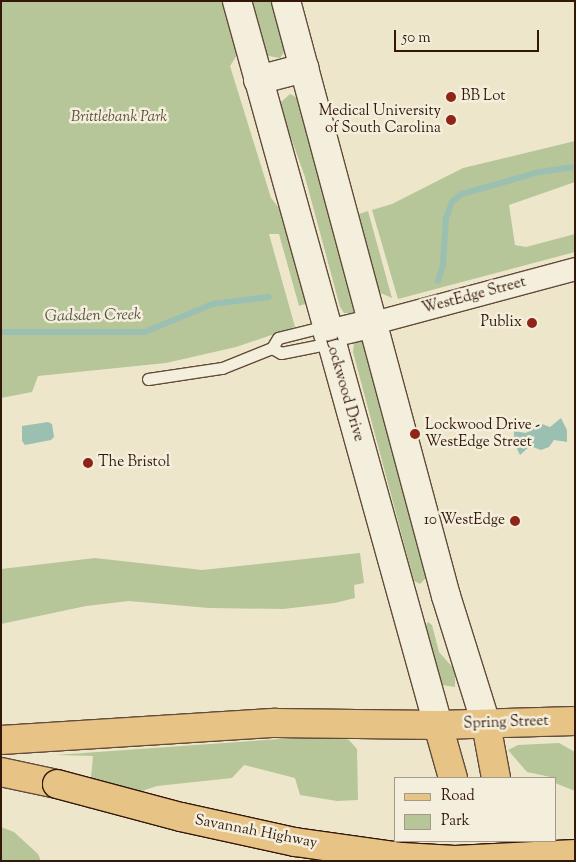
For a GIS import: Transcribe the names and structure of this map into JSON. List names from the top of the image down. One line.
{"streets":{"main road":["Lockwood Drive","Spring Street","Savannah Highway"],"street":["WestEdge Street"]},"crossings":[["Lockwood Drive","Spring Street"]],"water":["Gadsden Creek"],"parks":["Brittlebank Park"],"places":["BB Lot","Medical University of South Carolina","Publix","Lockwood Drive - WestEdge Street","The Bristol","10 WestEdge"],"legend":["Road","Park"],"scale_bar":"50 m"}
